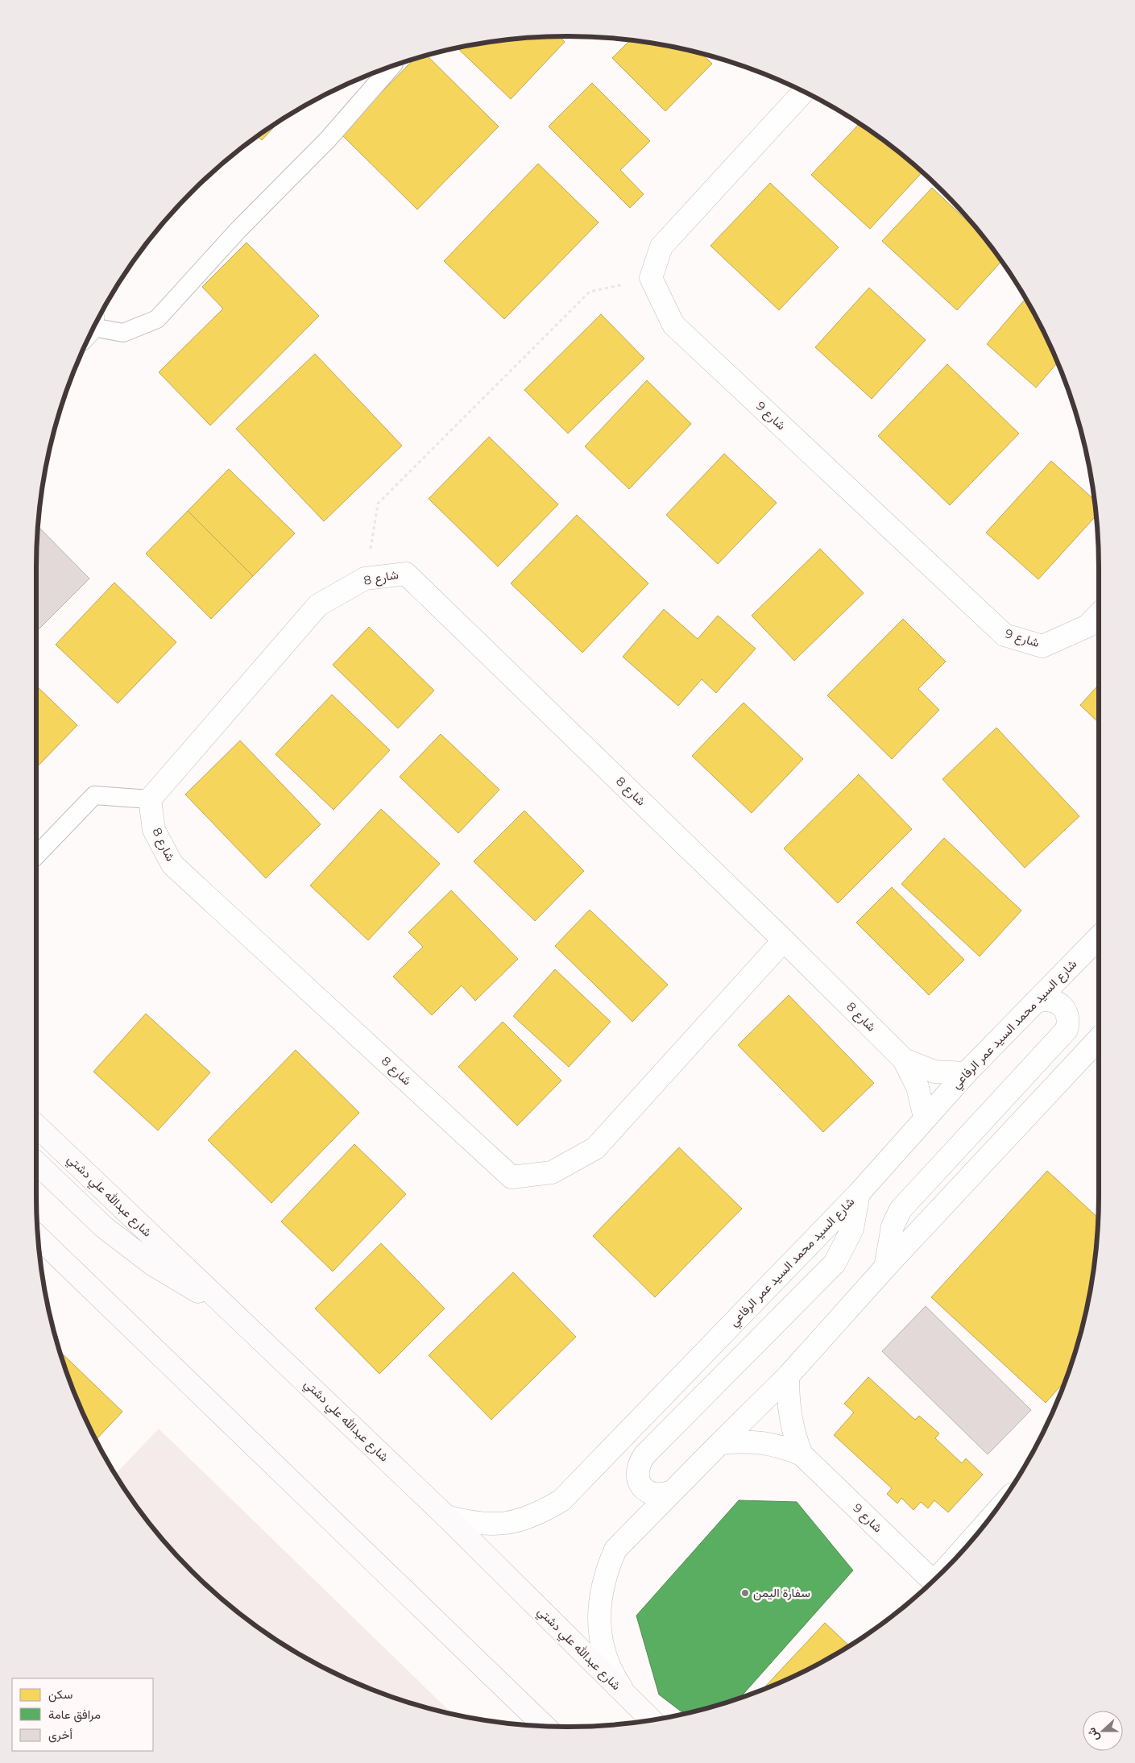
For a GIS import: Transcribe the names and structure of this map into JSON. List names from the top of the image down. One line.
{"streets":{"main road":["شارع عبدالله علي دشتي"],"street":["شارع 9","شارع 8","شارع السيد محمد السيد عمر الرفاعي"]},"crossings":[["شارع 8","شارع السيد محمد السيد عمر الرفاعي"],["شارع السيد محمد السيد عمر الرفاعي","شارع عبدالله علي دشتي"]],"places":["سفارة اليمن"],"legend":["سكن","مرافق عامة","أخرى"],"north":"left"}
